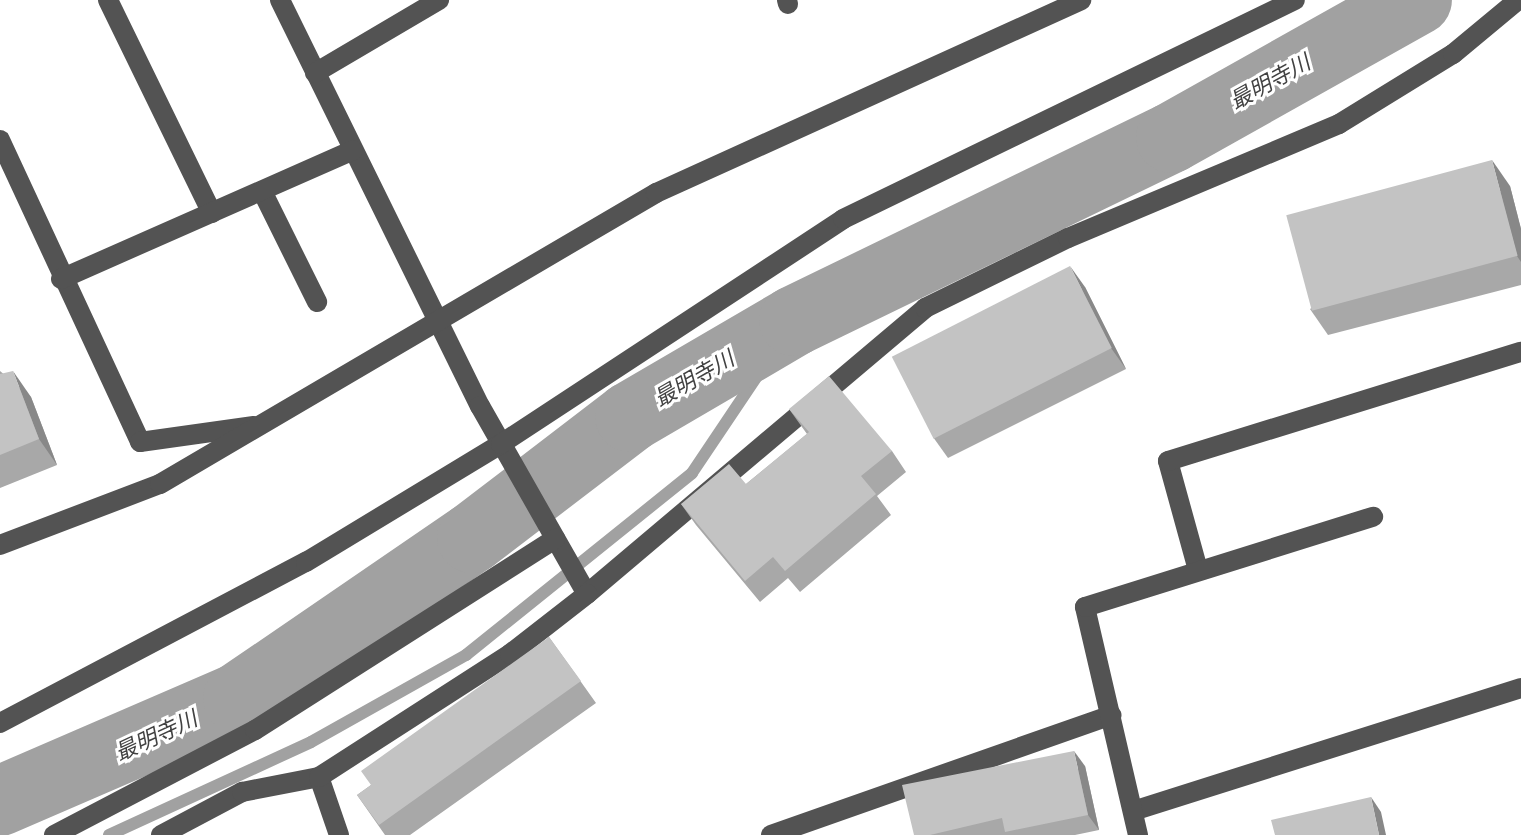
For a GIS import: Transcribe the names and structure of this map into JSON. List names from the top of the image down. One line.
{"water":["最明寺川"]}
